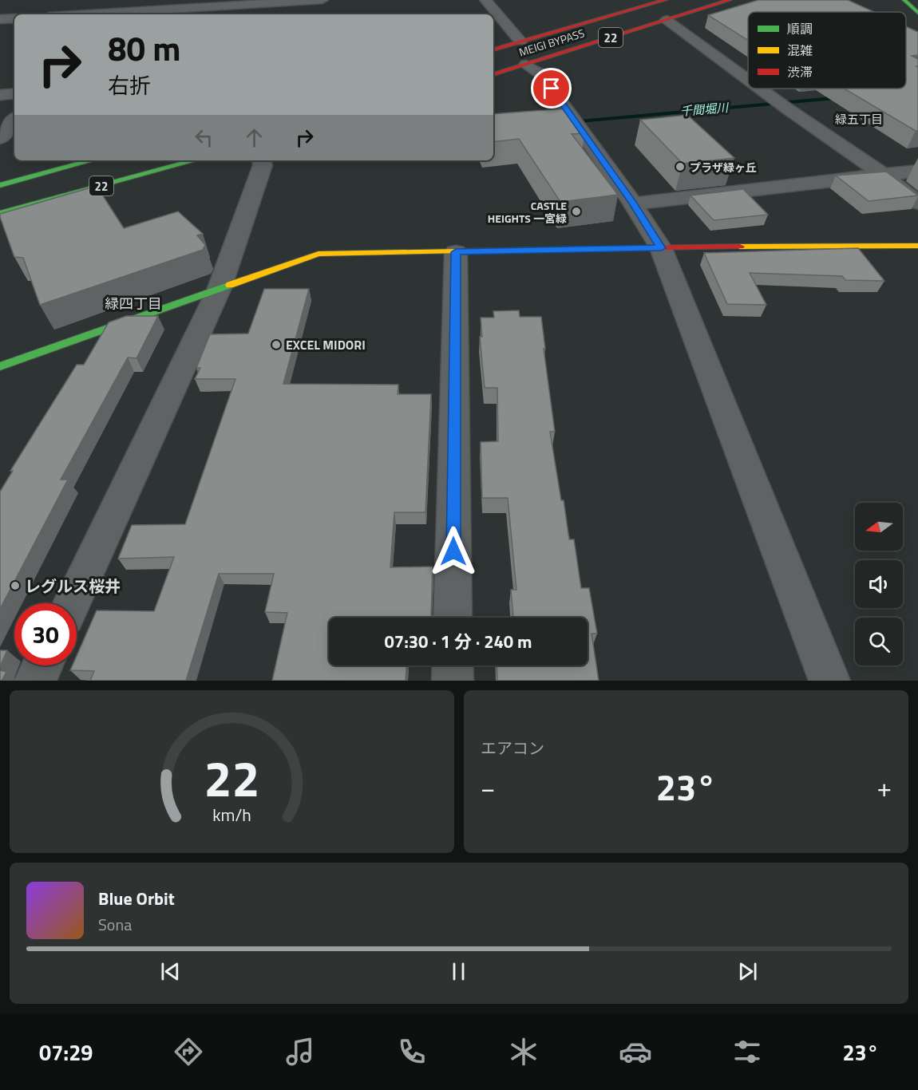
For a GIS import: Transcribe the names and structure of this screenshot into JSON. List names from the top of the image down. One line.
{"streets":{"main road":["22","MEIGI BYPASS"]},"districts":["緑五丁目","緑四丁目"],"water":["千間堀川"],"places":["プラザ緑ヶ丘","CASTLE HEIGHTS 一宮緑","EXCEL MIDORI","レグルス桜井"],"legend":["順調","混雑","渋滞"],"north":"left","page":{"turn":["80 m","右折"],"limit":"30","trip":"07:30 · 1 分 · 240 m","tile":"エアコン","heat":["−","23°","+"],"song":["Blue Orbit","Sona"],"tabs":["07:29","23°"],"gauge":["22","km/h"]}}
